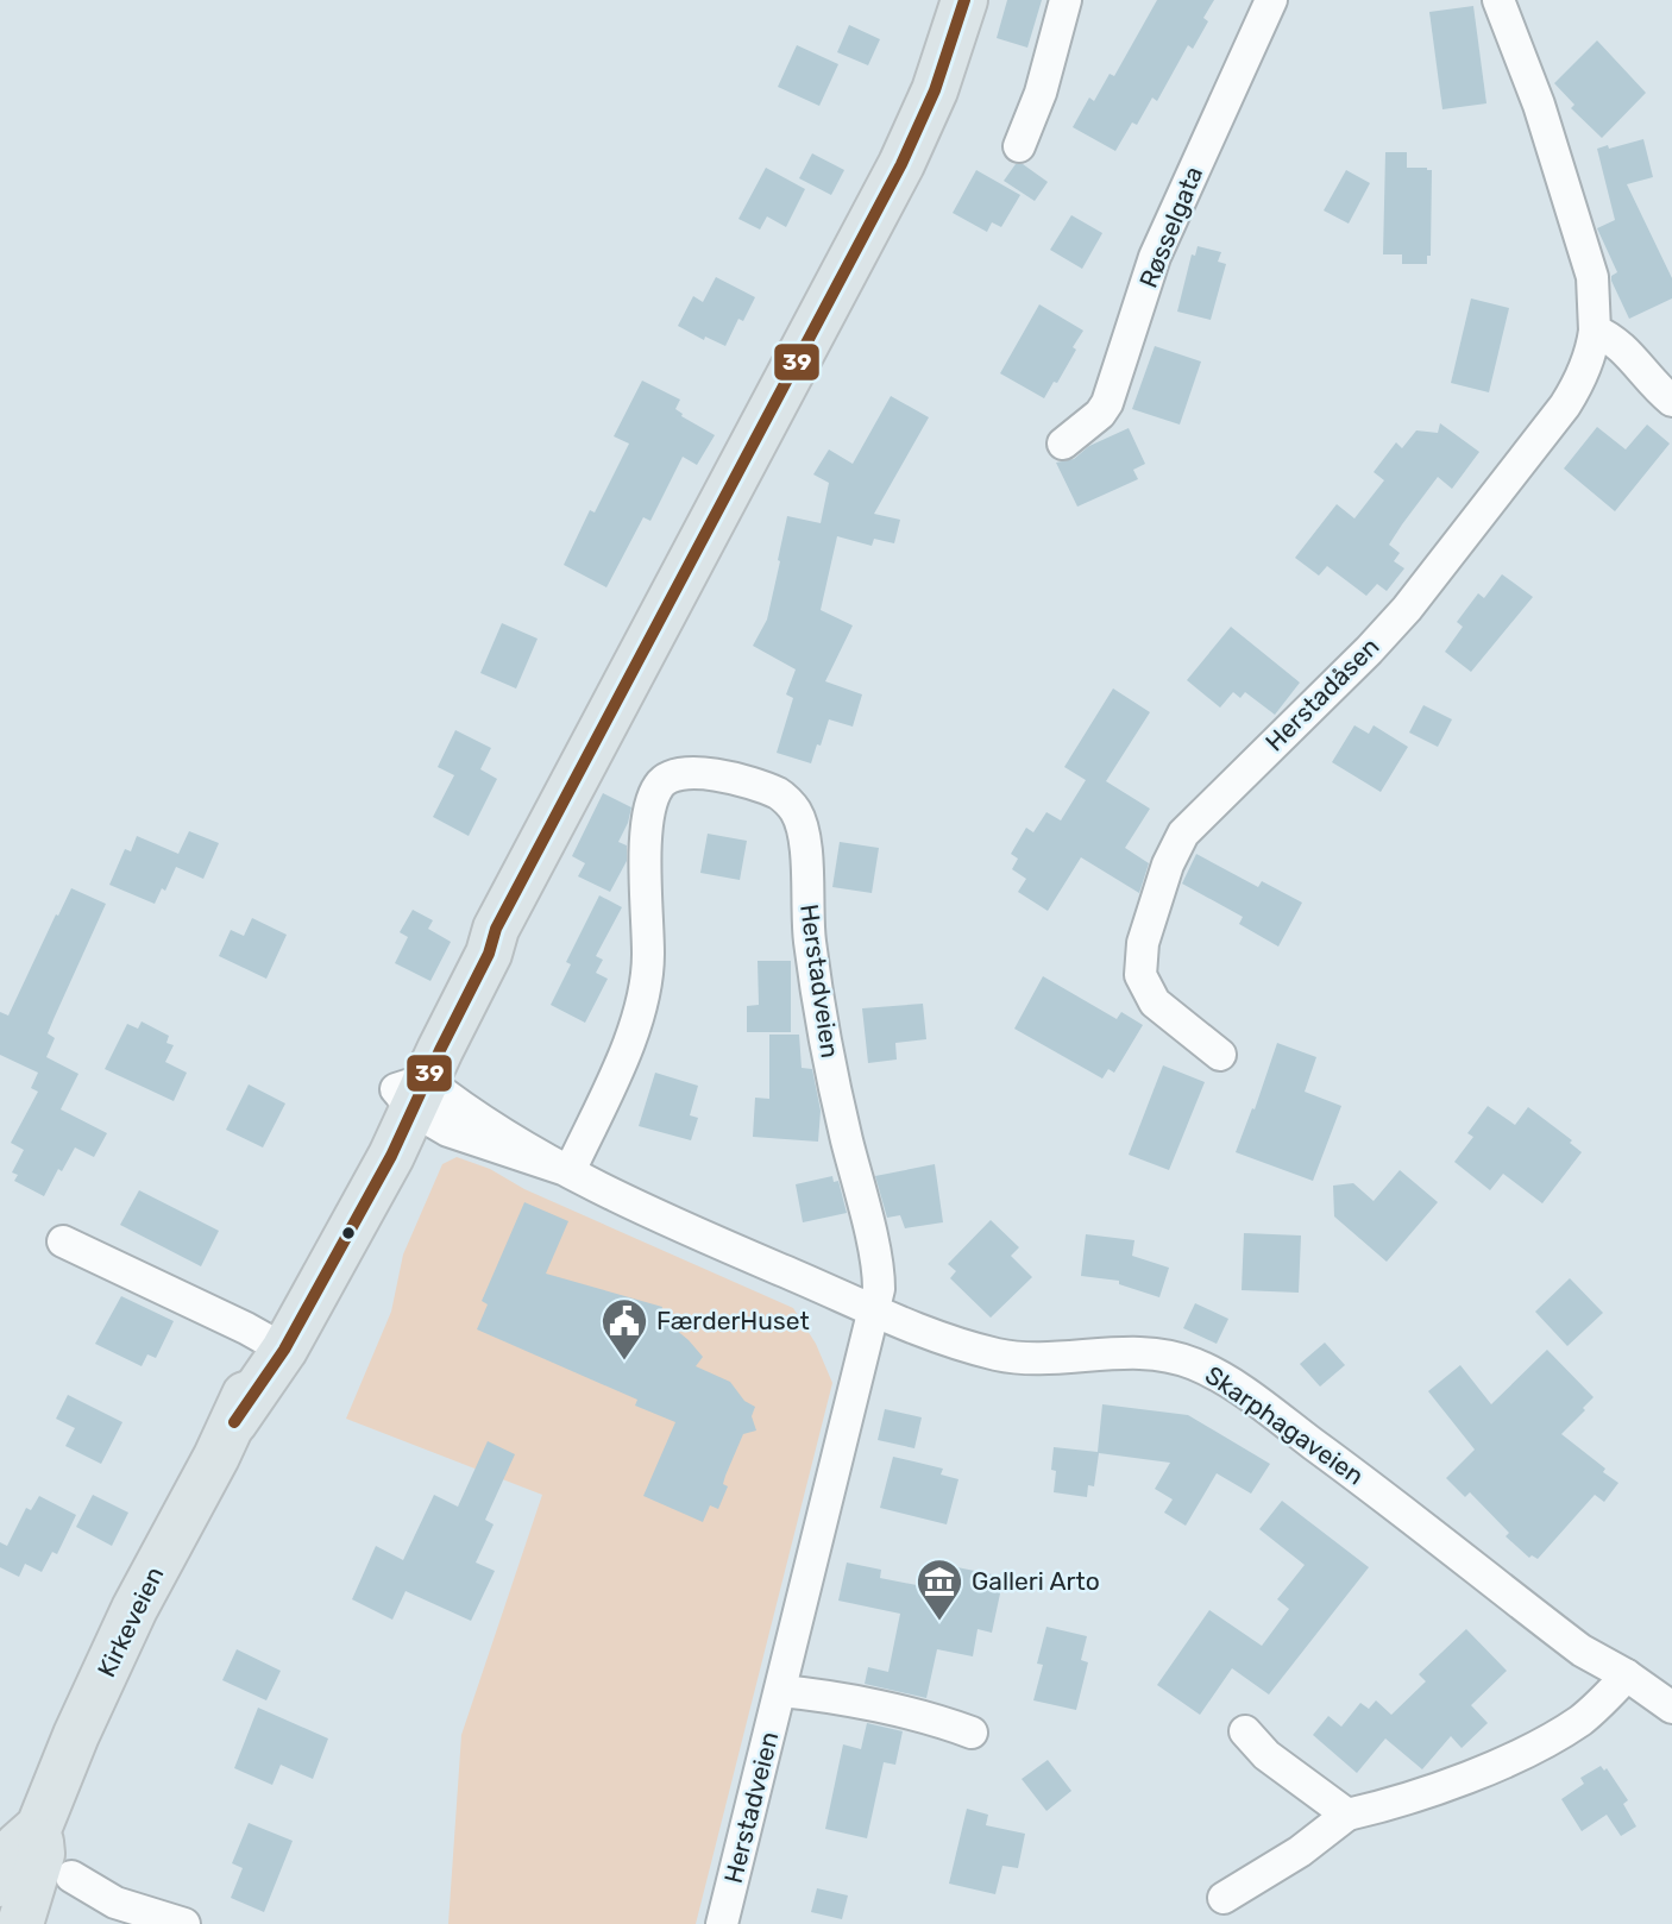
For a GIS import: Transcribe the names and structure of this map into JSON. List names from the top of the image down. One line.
{"streets":{"main road":["Kirkeveien"],"street":["Røsselgata","Herstadåsen","Herstadveien","Skarphagaveien"]},"crossings":[["Herstadveien","Skarphagaveien"],["Skarphagaveien","Kirkeveien"]],"places":{"public building":["FærderHuset"],"museum":["Galleri Arto"]},"lines":["transit line 39"]}
